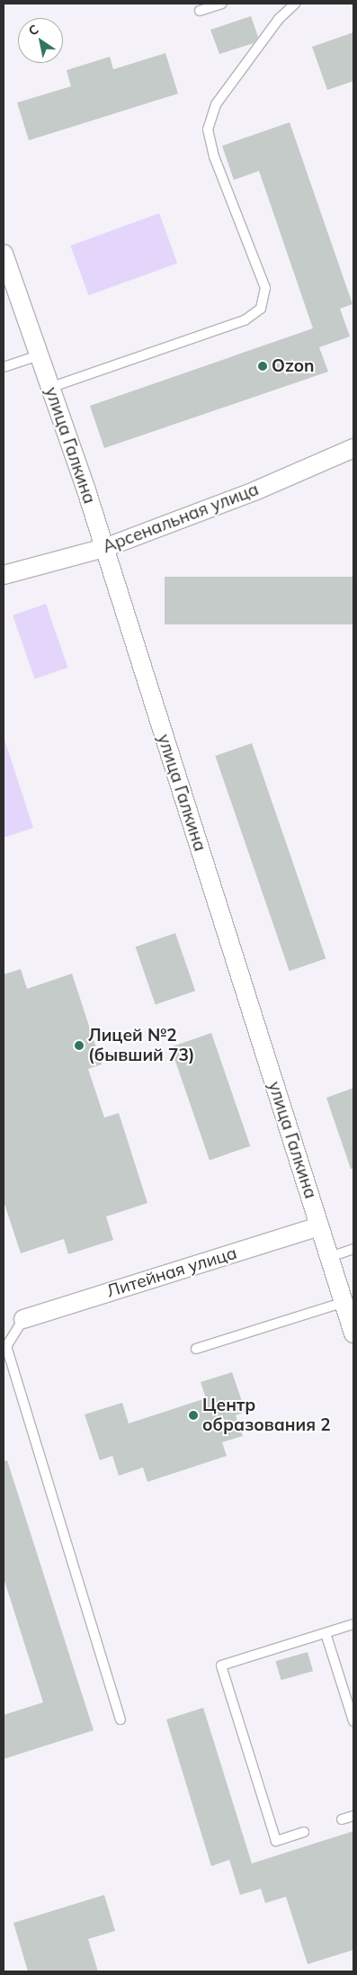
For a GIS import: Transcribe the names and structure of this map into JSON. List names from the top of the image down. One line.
{"streets":{"street":["улица Галкина","Арсенальная улица","Литейная улица"]},"crossings":[["улица Галкина","Арсенальная улица"],["улица Галкина","Литейная улица"]],"places":["Ozon","Лицей №2 (бывший 73)","Центр образования 2"],"north":"top left"}
